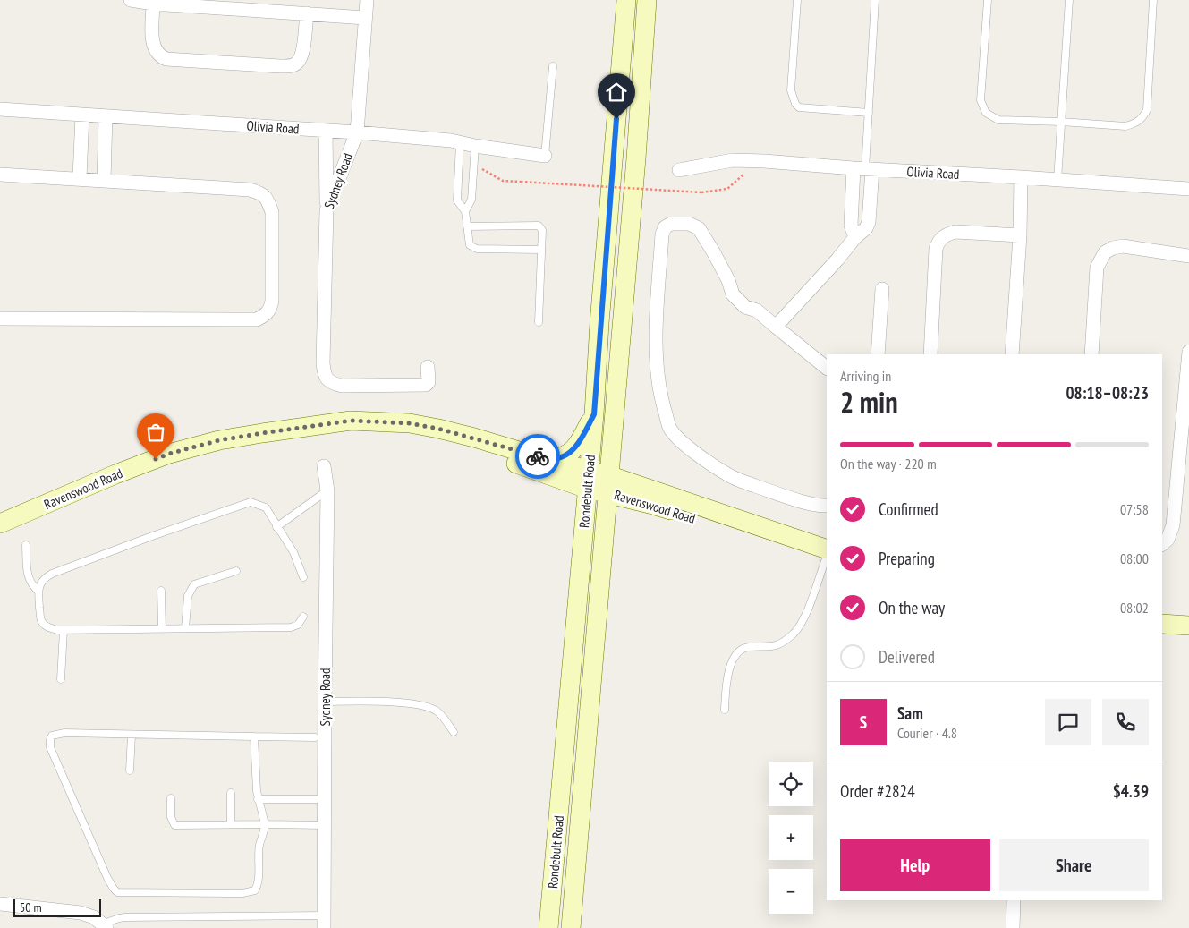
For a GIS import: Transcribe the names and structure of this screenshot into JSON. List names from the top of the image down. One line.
{"streets":{"main road":["Ravenswood Road","Rondebult Road"],"street":["Olivia Road","Sydney Road"]},"crossings":[["Olivia Road","Sydney Road"],["Ravenswood Road","Rondebult Road"]],"scale_bar":"50 m","page":{"heading":["2 min","Arriving in","08:18–08:23"],"panel":["Sam","Courier · 4.8","Order #2824","$4.39"],"bar":"On the way · 220 m","list":[["Confirmed","07:58"],["Preparing","08:00"],["On the way","08:02"],"Delivered"],"round":"S","map_buttons":["+","−"],"buttons":["Help","Share"],"scale":"50 m"}}
